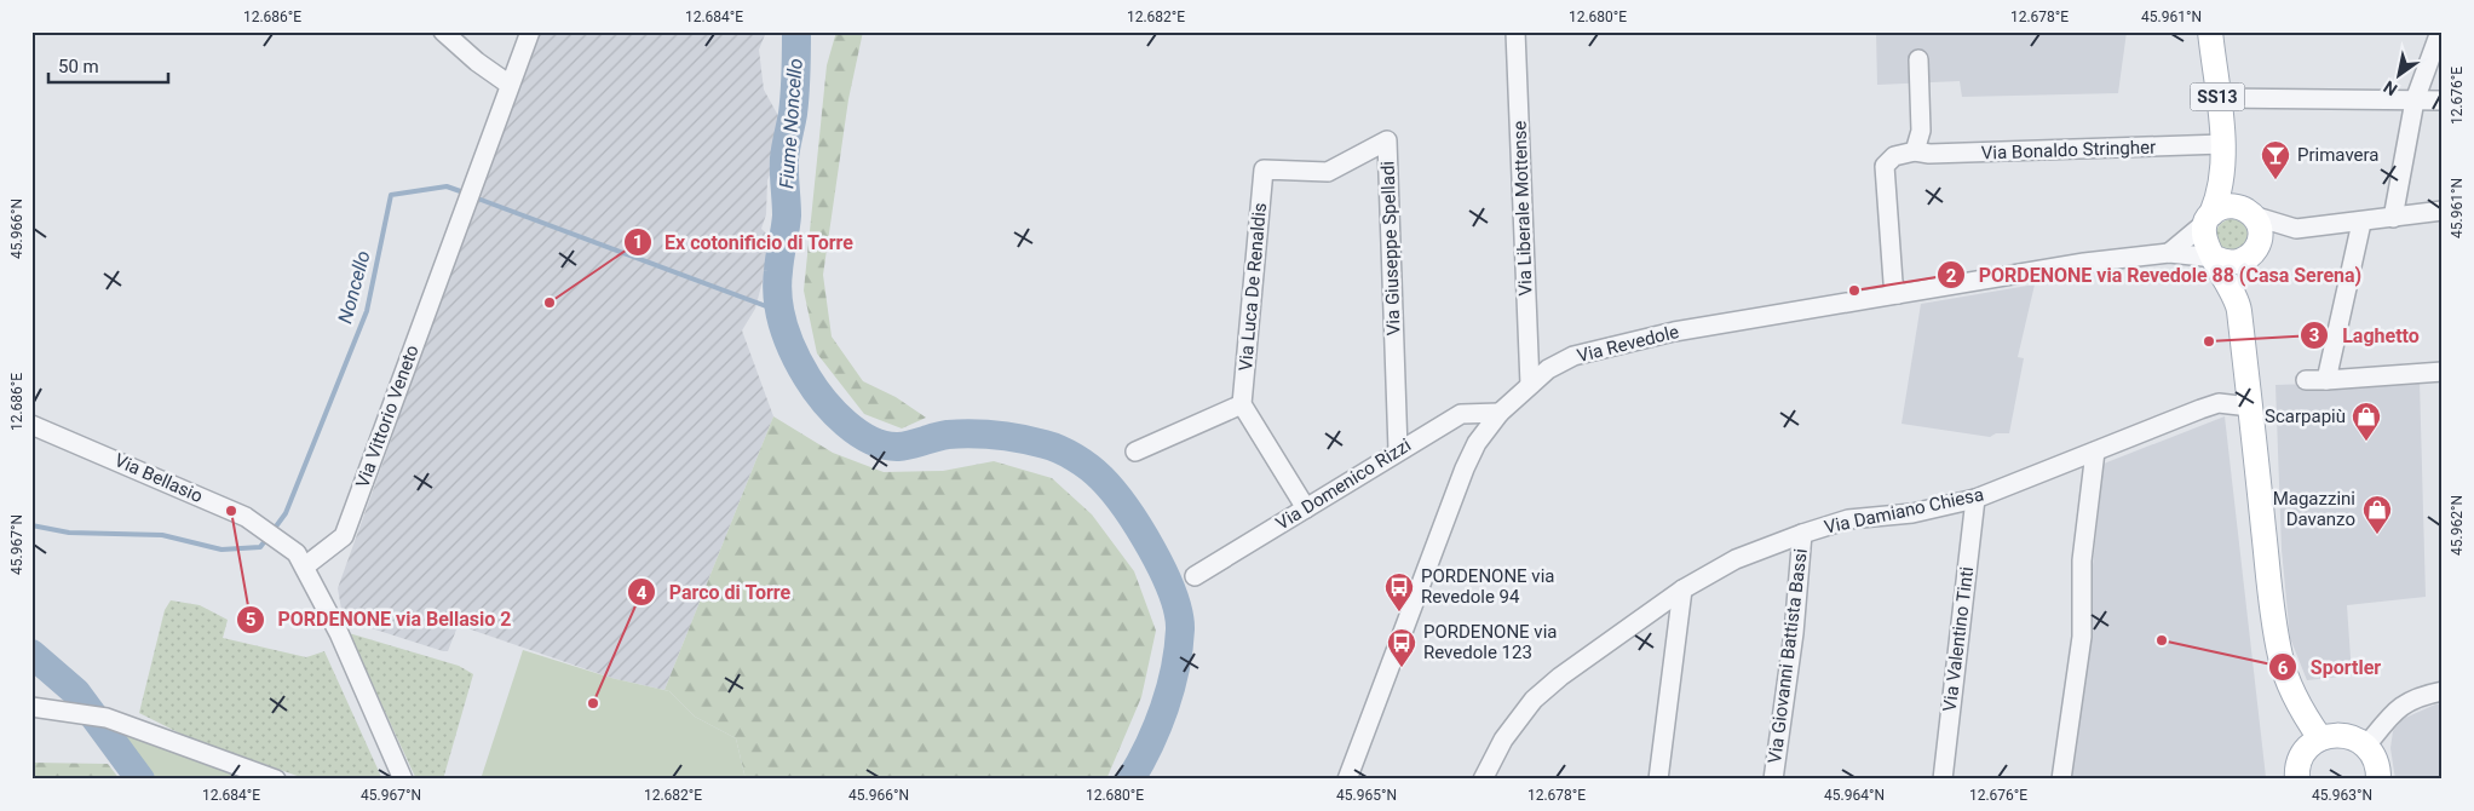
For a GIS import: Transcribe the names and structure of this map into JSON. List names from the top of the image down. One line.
{"streets":{"main road":["SS13"],"street":["Via Bonaldo Stringher","Via Liberale Mottense","Via Giuseppe Spelladi","Via Luca De Renaldis","Via Revedole","Via Vittorio Veneto","Via Bellasio","Via Domenico Rizzi","Via Damiano Chiesa","Via Valentino Tinti","Via Giovanni Battista Bassi"]},"crossings":[["SS13","Via Bonaldo Stringher"],["SS13","Via Revedole"],["SS13","Via Damiano Chiesa"],["Via Bonaldo Stringher","Via Revedole"],["Via Liberale Mottense","Via Revedole"],["Via Giuseppe Spelladi","Via Luca De Renaldis"],["Via Giuseppe Spelladi","Via Domenico Rizzi"],["Via Revedole","Via Domenico Rizzi"],["Via Vittorio Veneto","Via Bellasio"],["Via Damiano Chiesa","Via Valentino Tinti"],["Via Damiano Chiesa","Via Giovanni Battista Bassi"]],"water":["Fiume Noncello","Noncello"],"places":{"bar":["Primavera"],"other":["PORDENONE via Revedole 88 (Casa Serena)","Ex cotonificio di Torre","Laghetto","PORDENONE via Bellasio 2","Sportler","Parco di Torre"],"shop":["Scarpapiù","Magazzini Davanzo"],"bus stop":["PORDENONE via Revedole 94","PORDENONE via Revedole 123"]},"scale_bar":"50 m","north":"bottom left","coordinates":["12.686°E","12.684°E","12.682°E","12.680°E","12.678°E","45.961°N","12.676°E","45.966°N","45.962°N","45.967°N","45.965°N","45.964°N","45.963°N"]}
